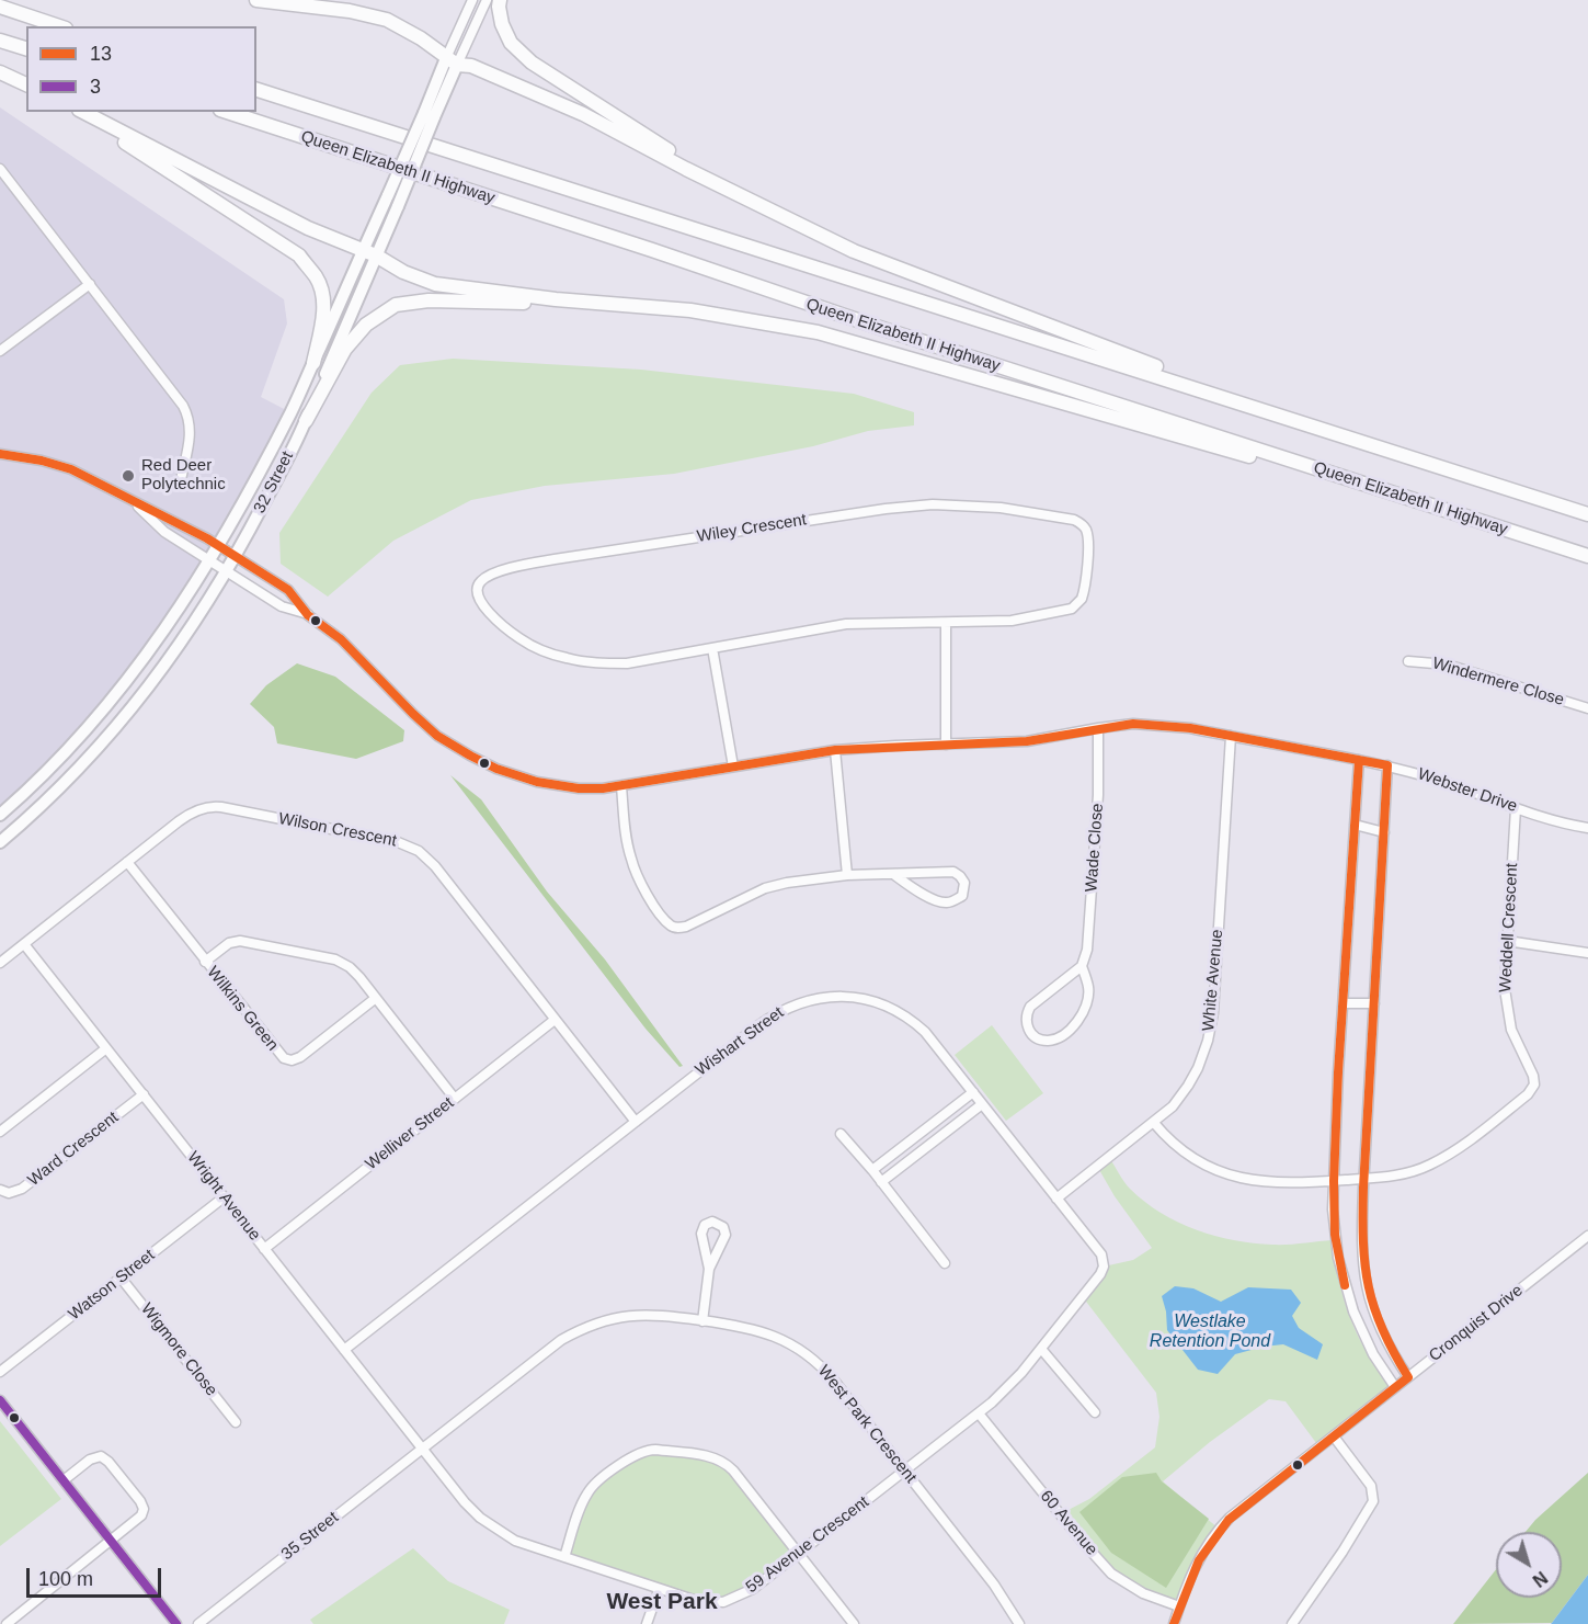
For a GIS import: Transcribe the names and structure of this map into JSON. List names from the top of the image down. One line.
{"streets":{"highway":["Queen Elizabeth II Highway"],"main road":["32 Street"],"street":["Wiley Crescent","Windermere Close","Webster Drive","Wilson Crescent","Wade Close","Weddell Crescent","White Avenue","Wilkins Green","Wishart Street","Welliver Street","Ward Crescent","Wright Avenue","Watson Street","Cronquist Drive","Wigmore Close","West Park Crescent","60 Avenue","35 Street","59 Avenue Crescent"]},"crossings":[["32 Street","Webster Drive"],["Webster Drive","Wade Close"],["Webster Drive","Weddell Crescent"],["Webster Drive","White Avenue"],["Wilson Crescent","Wilkins Green"],["Wilson Crescent","Wishart Street"],["Wilson Crescent","Welliver Street"],["Wilson Crescent","Wright Avenue"],["Weddell Crescent","White Avenue"],["White Avenue","Wishart Street"],["Wilkins Green","Welliver Street"],["Wishart Street","Wright Avenue"],["Wishart Street","60 Avenue"],["Wishart Street","59 Avenue Crescent"],["Welliver Street","Wright Avenue"],["Ward Crescent","Wright Avenue"],["Wright Avenue","Watson Street"],["Wright Avenue","West Park Crescent"],["Wright Avenue","35 Street"],["Wright Avenue","59 Avenue Crescent"],["Watson Street","Wigmore Close"],["Cronquist Drive","60 Avenue"],["West Park Crescent","35 Street"],["West Park Crescent","59 Avenue Crescent"],["60 Avenue","59 Avenue Crescent"],["35 Street","59 Avenue Crescent"]],"districts":["West Park"],"water":["Westlake Retention Pond"],"places":["Red Deer Polytechnic"],"lines":["transit line 13","transit line 3"],"legend":["13","3"],"scale_bar":"100 m","north":"bottom right"}
